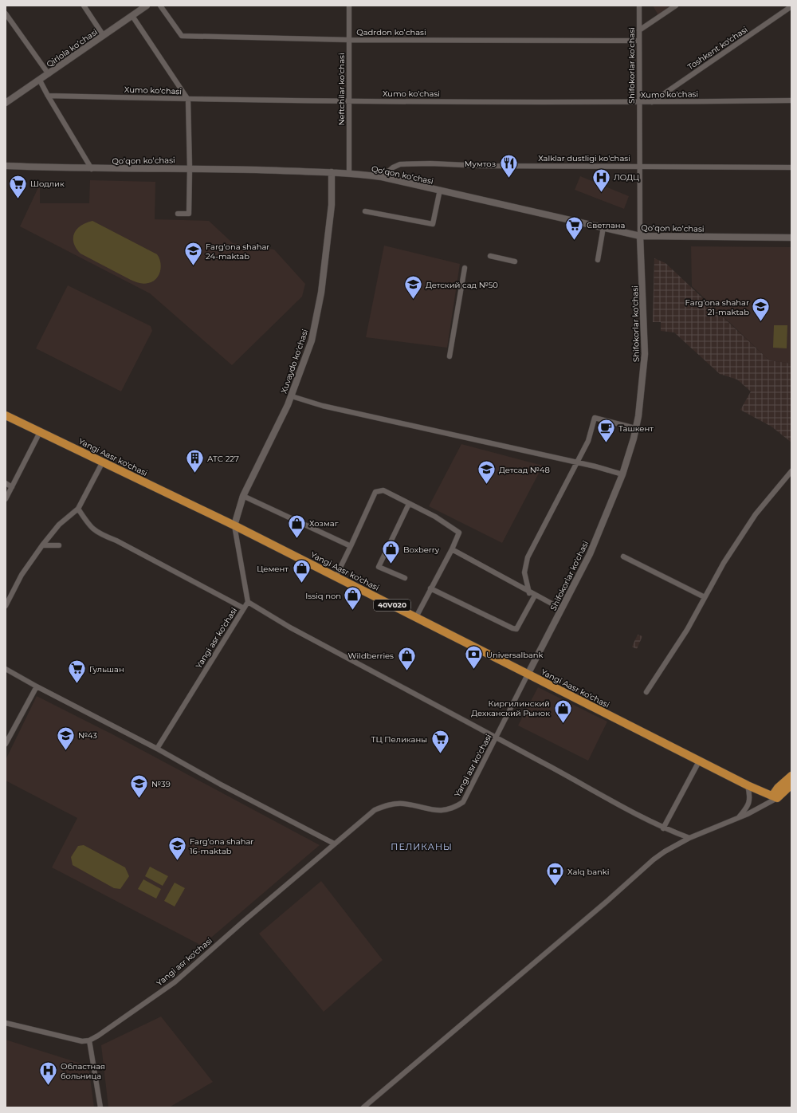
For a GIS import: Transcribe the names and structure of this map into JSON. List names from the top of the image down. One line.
{"streets":{"main road":["Yangi Aasr ko'chasi","40V020"],"street":["Qadrdon koʻchasi","Qirlola koʻchasi","Toshkent ko'chasi","Shifokorlar ko'chasi","Neftchilar ko'chasi","Xumo ko'chasi","Xalklar dustligi ko'chasi","Qoʻqon koʻchasi","Xuvaydo ko'chasi","Yangi asr ko'chasi"]},"crossings":[["Qadrdon koʻchasi","Shifokorlar ko'chasi"],["Qadrdon koʻchasi","Neftchilar ko'chasi"],["Toshkent ko'chasi","Xumo ko'chasi"],["Shifokorlar ko'chasi","Xumo ko'chasi"],["Shifokorlar ko'chasi","Xalklar dustligi ko'chasi"],["Shifokorlar ko'chasi","Qoʻqon koʻchasi"],["Shifokorlar ko'chasi","Yangi Aasr ko'chasi"],["Shifokorlar ko'chasi","Yangi asr ko'chasi"],["Neftchilar ko'chasi","Xumo ko'chasi"],["Neftchilar ko'chasi","Qoʻqon koʻchasi"],["Xalklar dustligi ko'chasi","Qoʻqon koʻchasi"],["Qoʻqon koʻchasi","Xuvaydo ko'chasi"],["Xuvaydo ko'chasi","Yangi Aasr ko'chasi"],["Yangi Aasr ko'chasi","Yangi asr ko'chasi"]],"districts":["ПЕЛИКАНЫ"],"places":{"restaurant":["Mумтоз"],"hospital":["ЛОДЦ","Областная больница"],"supermarket":["Шодлик","Светлана","Гульшан","ТЦ Пеликаны"],"school or university":["Farg'ona shahar 24-maktab","Детский сад №50","Farg'ona shahar 21-maktab","Детсад №48","№43","№39","Farg'ona shahar 16-maktab"],"cafe":["Ташкент"],"building":["АТС 227"],"shop":["Хозмаг","Boxberry","Цемент","Issiq non","Wildberries","Киргилинский Дехканский Рынок"],"bank":["Universalbank","Xalq banki"]}}
